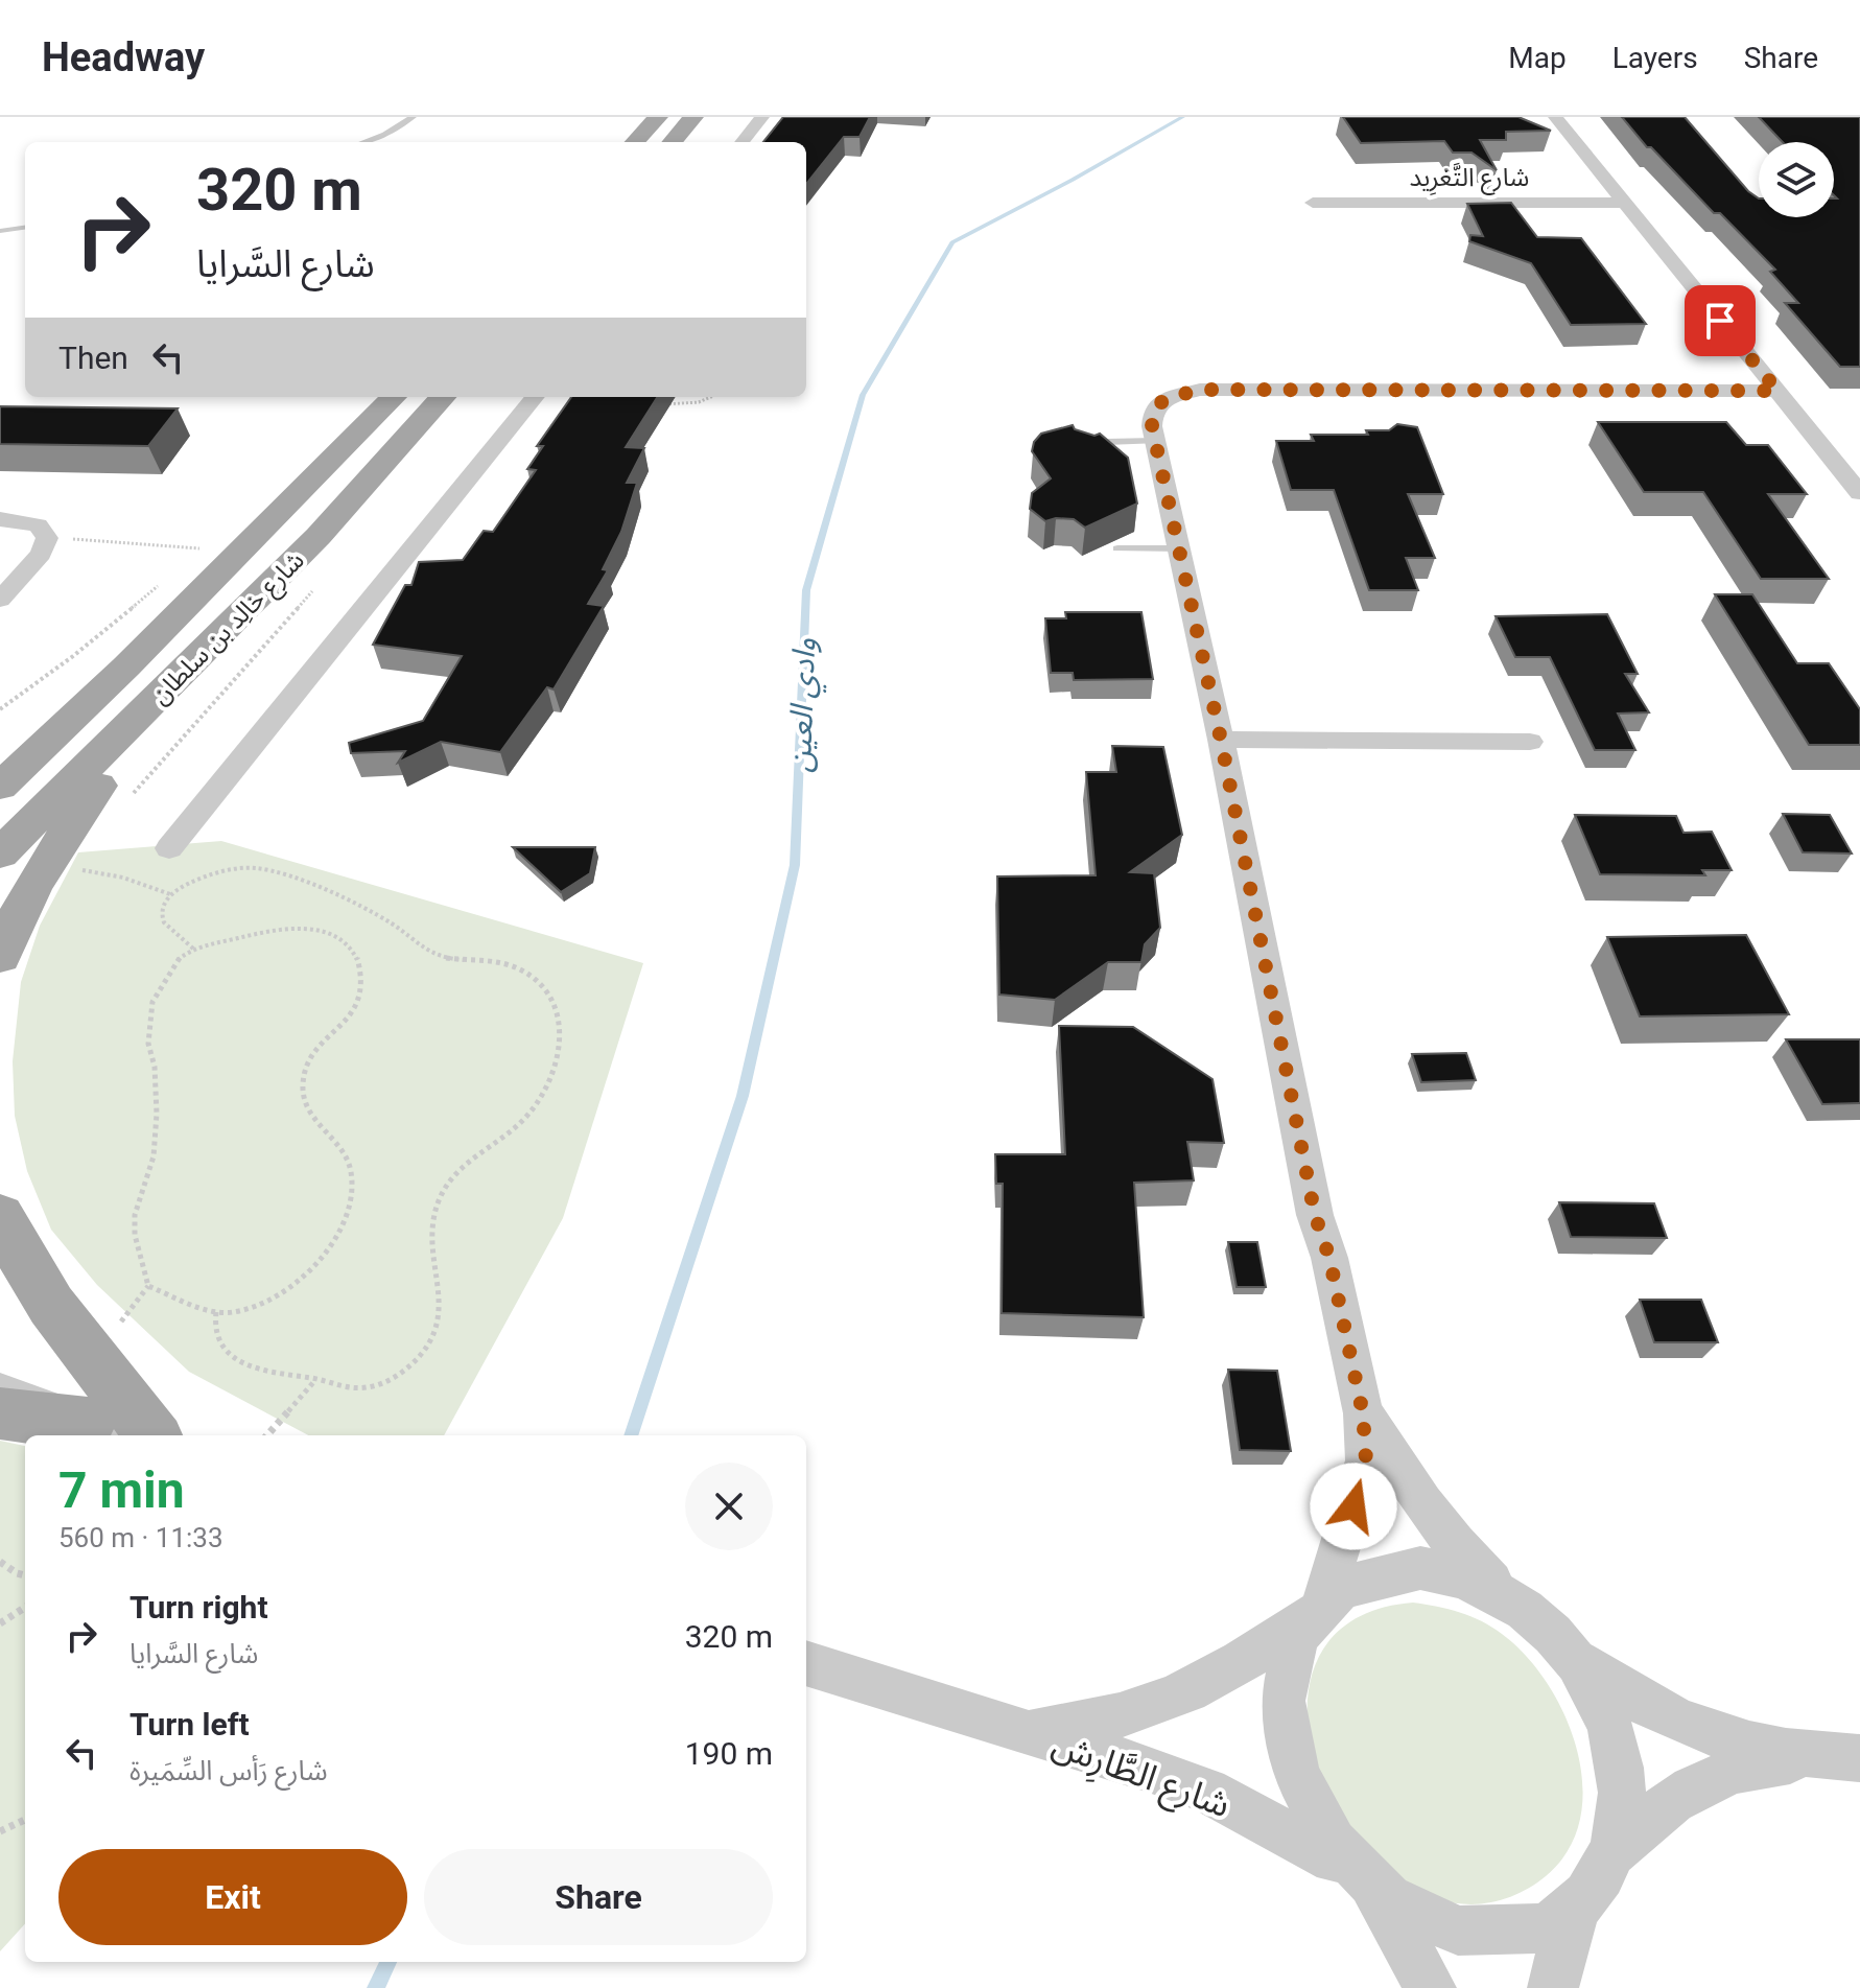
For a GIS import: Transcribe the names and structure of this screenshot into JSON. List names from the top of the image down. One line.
{"streets":{"main road":["شارع خالِد بن سلطان"],"street":["شارع التَّغرِيد","شارع الطَّارِش"]},"water":["وادي العين"],"page":{"header":"Headway","nav":["Map","Layers","Share"],"turn":["320 m","شارع السَّرايا"],"then":"Then","heading":["7 min","560 m · 11:33"],"list":[{"name":"Turn right","note":"شارع السَّرايا","value":"320 m"},{"name":"Turn left","note":"شارع رَأس السِّمَيرة","value":"190 m"}],"buttons":["Exit","Share"]}}
